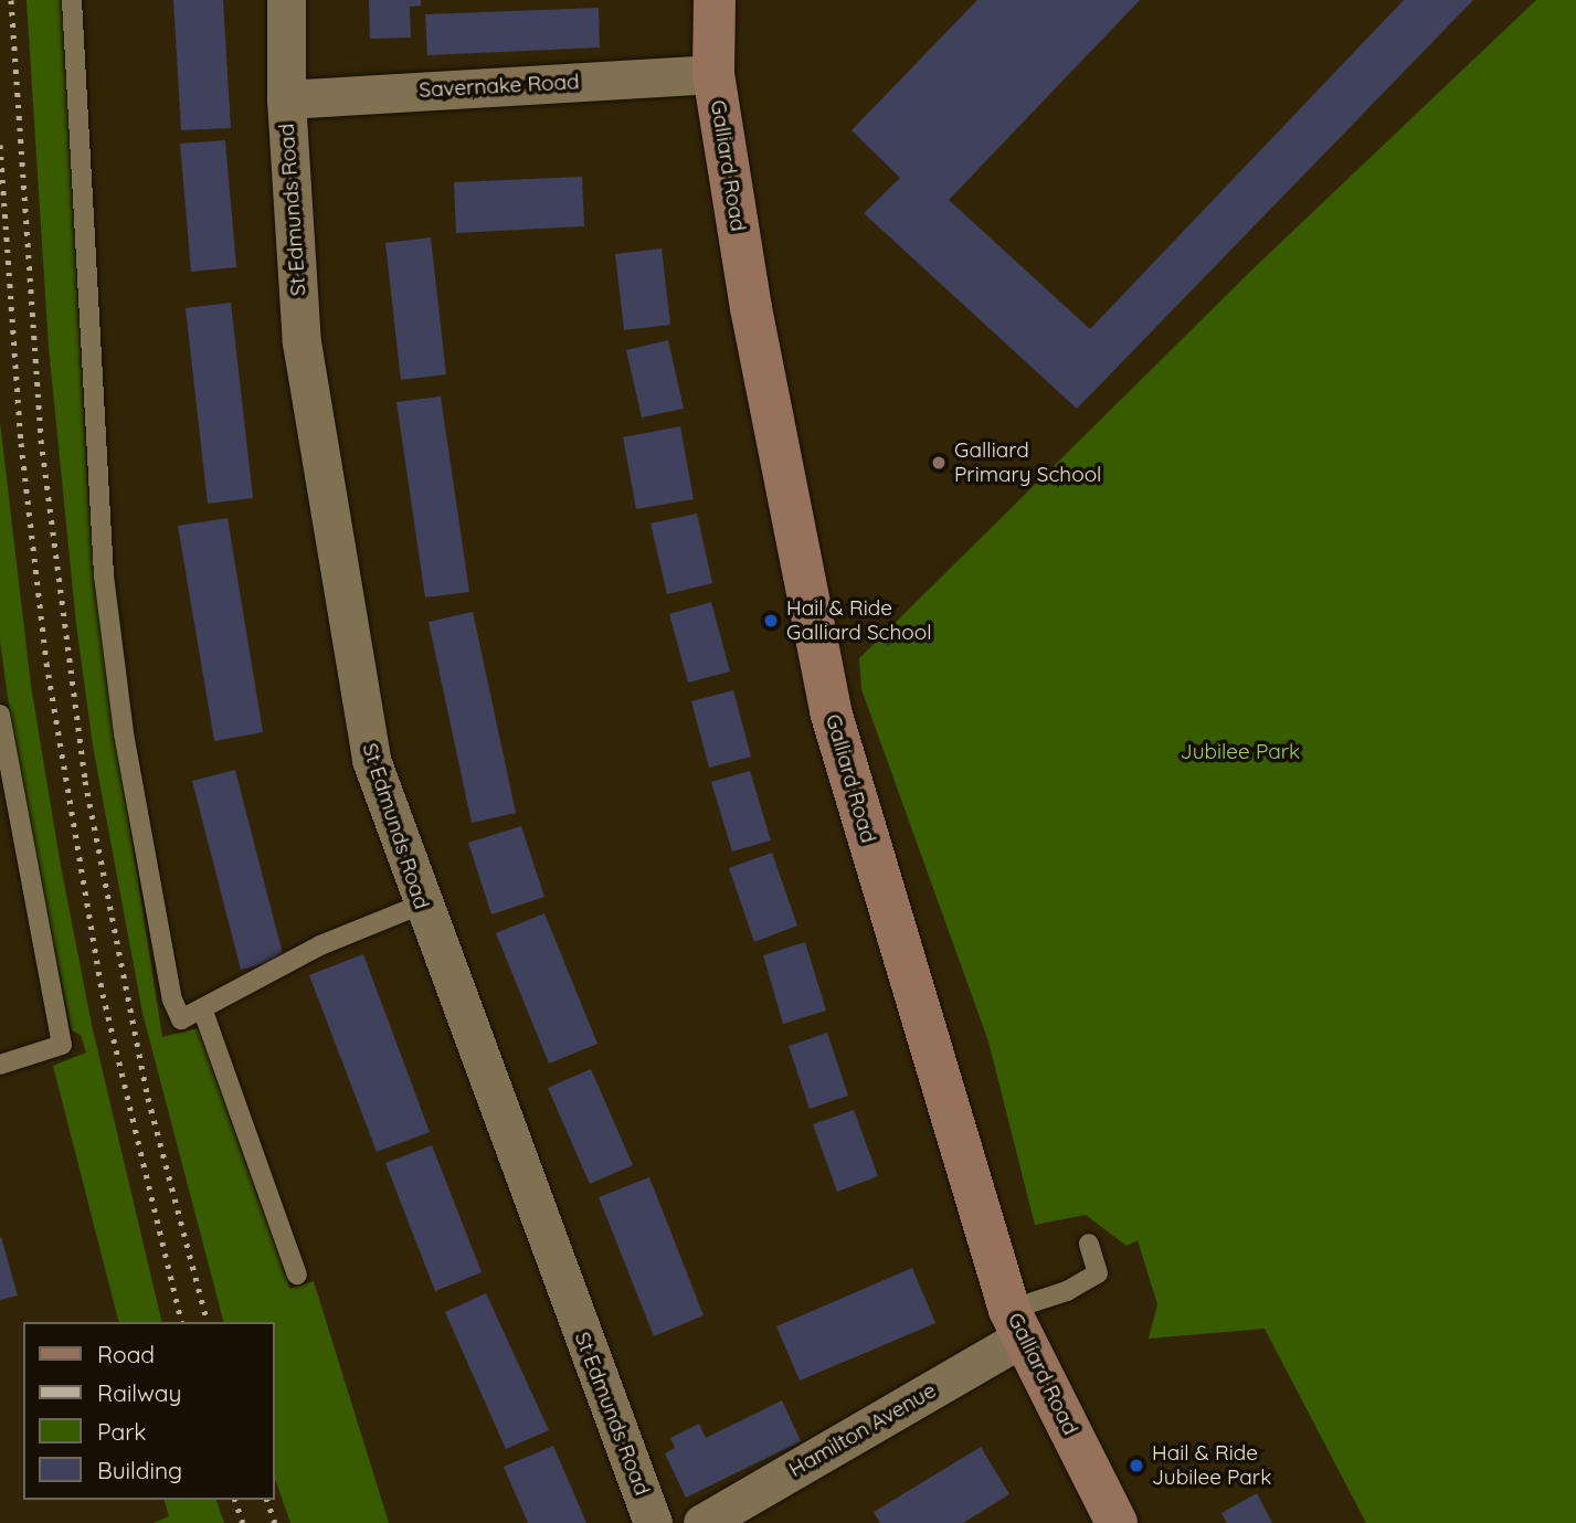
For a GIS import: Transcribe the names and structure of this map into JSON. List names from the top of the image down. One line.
{"streets":{"street":["Savernake Road","Galliard Road","St Edmunds Road","Hamilton Avenue"]},"crossings":[["Savernake Road","Galliard Road"],["Savernake Road","St Edmunds Road"],["Galliard Road","Hamilton Avenue"]],"parks":["Jubilee Park"],"places":["Galliard Primary School","Hail & Ride Galliard School","Hail & Ride Jubilee Park"],"legend":["Road","Railway","Park","Building"]}
